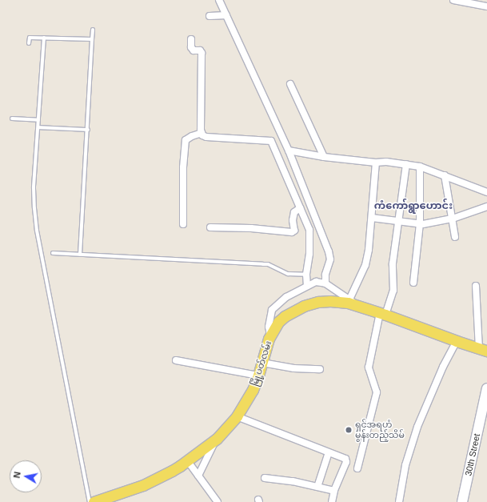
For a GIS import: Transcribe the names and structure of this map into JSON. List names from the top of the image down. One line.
{"streets":{"main road":["မြို့ပတ်လမ်း","30th Street"]},"districts":["ကံကော်ရွာဟောင်း"],"places":["ရှင်အရဟံ မွန်းတည့်သိမ်"],"north":"left"}
